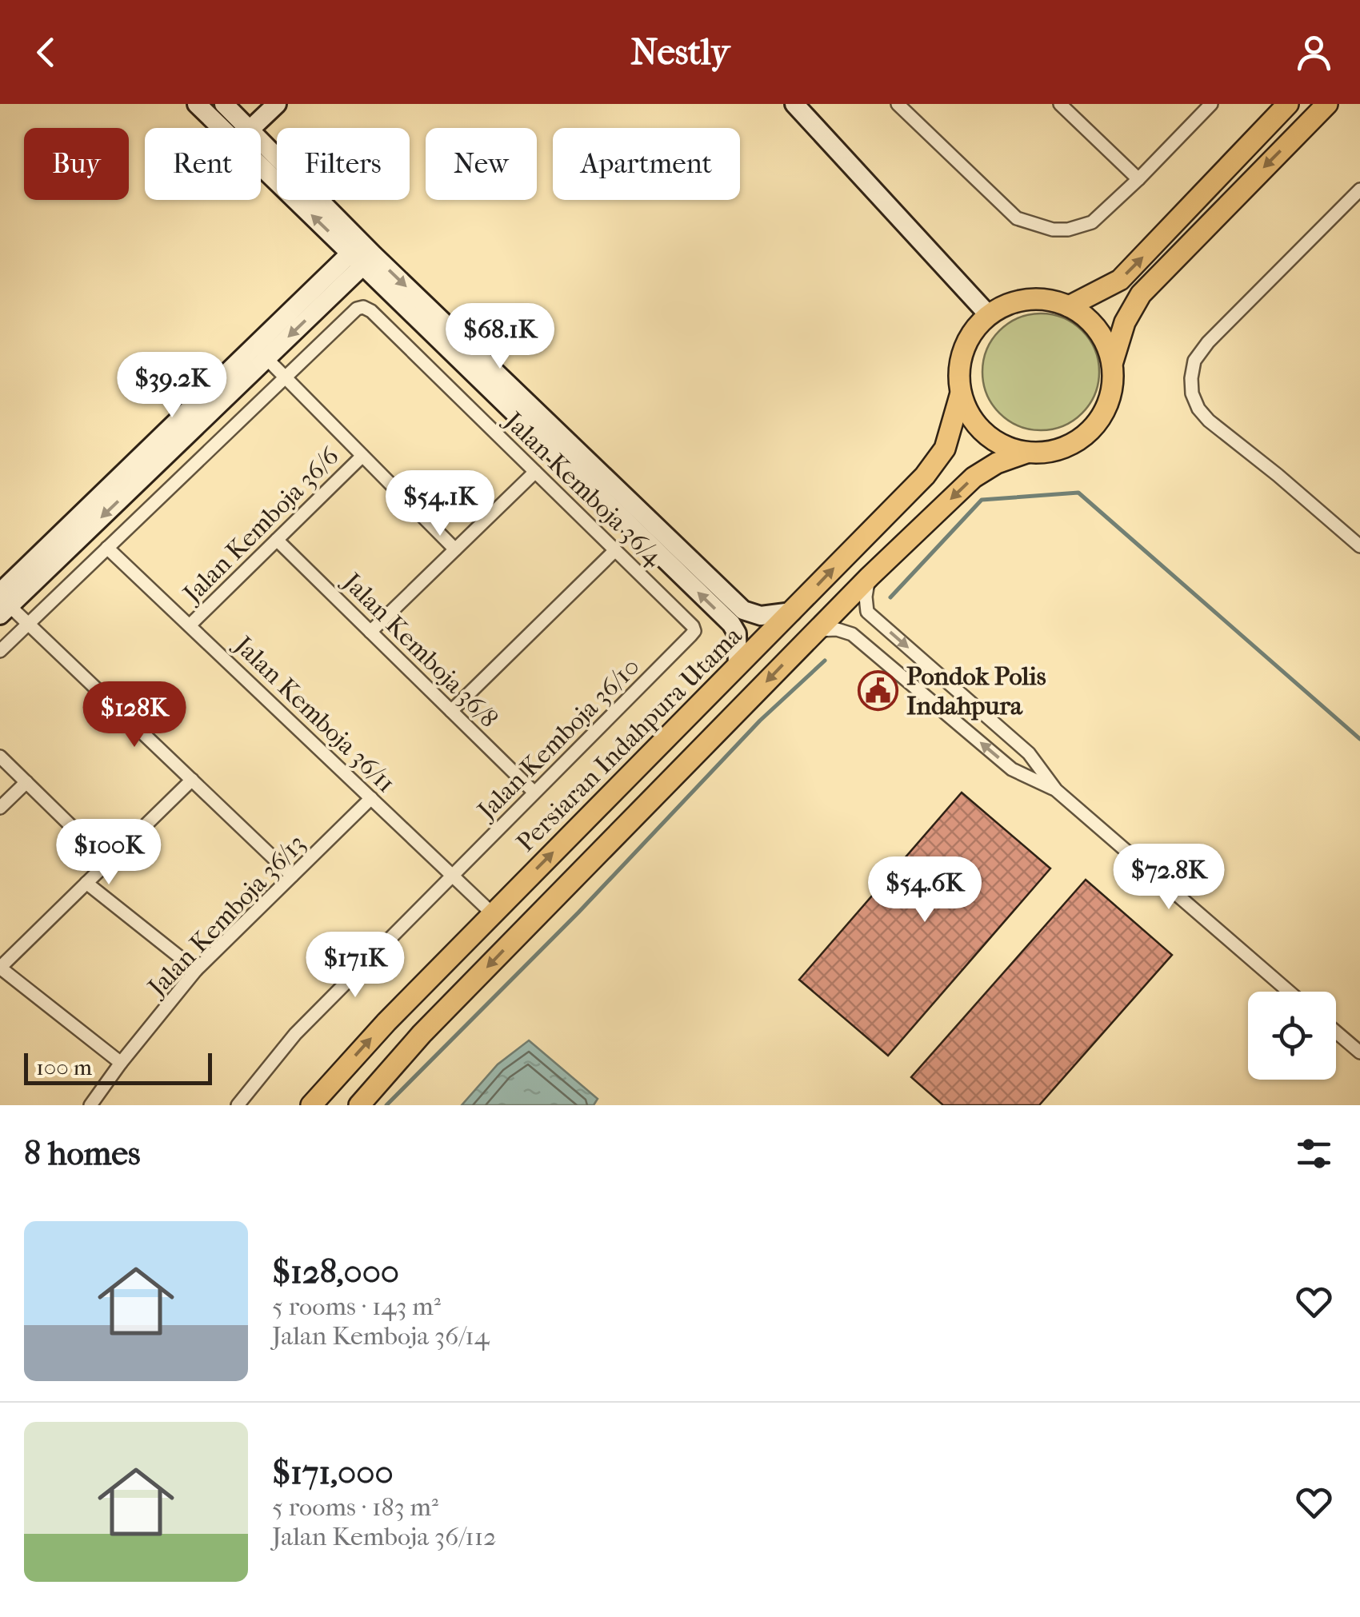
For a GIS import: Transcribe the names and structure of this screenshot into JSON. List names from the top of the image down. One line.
{"streets":{"main road":["Persiaran Indahpura Utama"],"street":["Jalan Kemboja 36/4","Jalan Kemboja 36/6","Jalan Kemboja 36/8","Jalan Kemboja 36/11","Jalan Kemboja 36/10","Jalan Kemboja 36/13"]},"crossings":[["Jalan Kemboja 36/4","Jalan Kemboja 36/10"],["Jalan Kemboja 36/6","Jalan Kemboja 36/8"],["Jalan Kemboja 36/6","Jalan Kemboja 36/11"],["Jalan Kemboja 36/8","Jalan Kemboja 36/10"],["Jalan Kemboja 36/11","Jalan Kemboja 36/10"],["Jalan Kemboja 36/11","Persiaran Indahpura Utama"],["Jalan Kemboja 36/11","Jalan Kemboja 36/13"]],"places":{"public building":["Pondok Polis Indahpura"]},"scale_bar":"100 m","page":{"header":"Nestly","chip":["Buy","Rent","Filters","New","Apartment"],"price":["$68.1K","$39.2K","$54.1K","$128K","$100K","$72.8K","$54.6K","$171K"],"scale":"100 m","heading":"8 homes","list":[{"name":"$128,000","note":"5 rooms · 143 m² · Jalan Kemboja 36/14"},{"name":"$171,000","note":"5 rooms · 183 m² · Jalan Kemboja 36/112"}]}}
